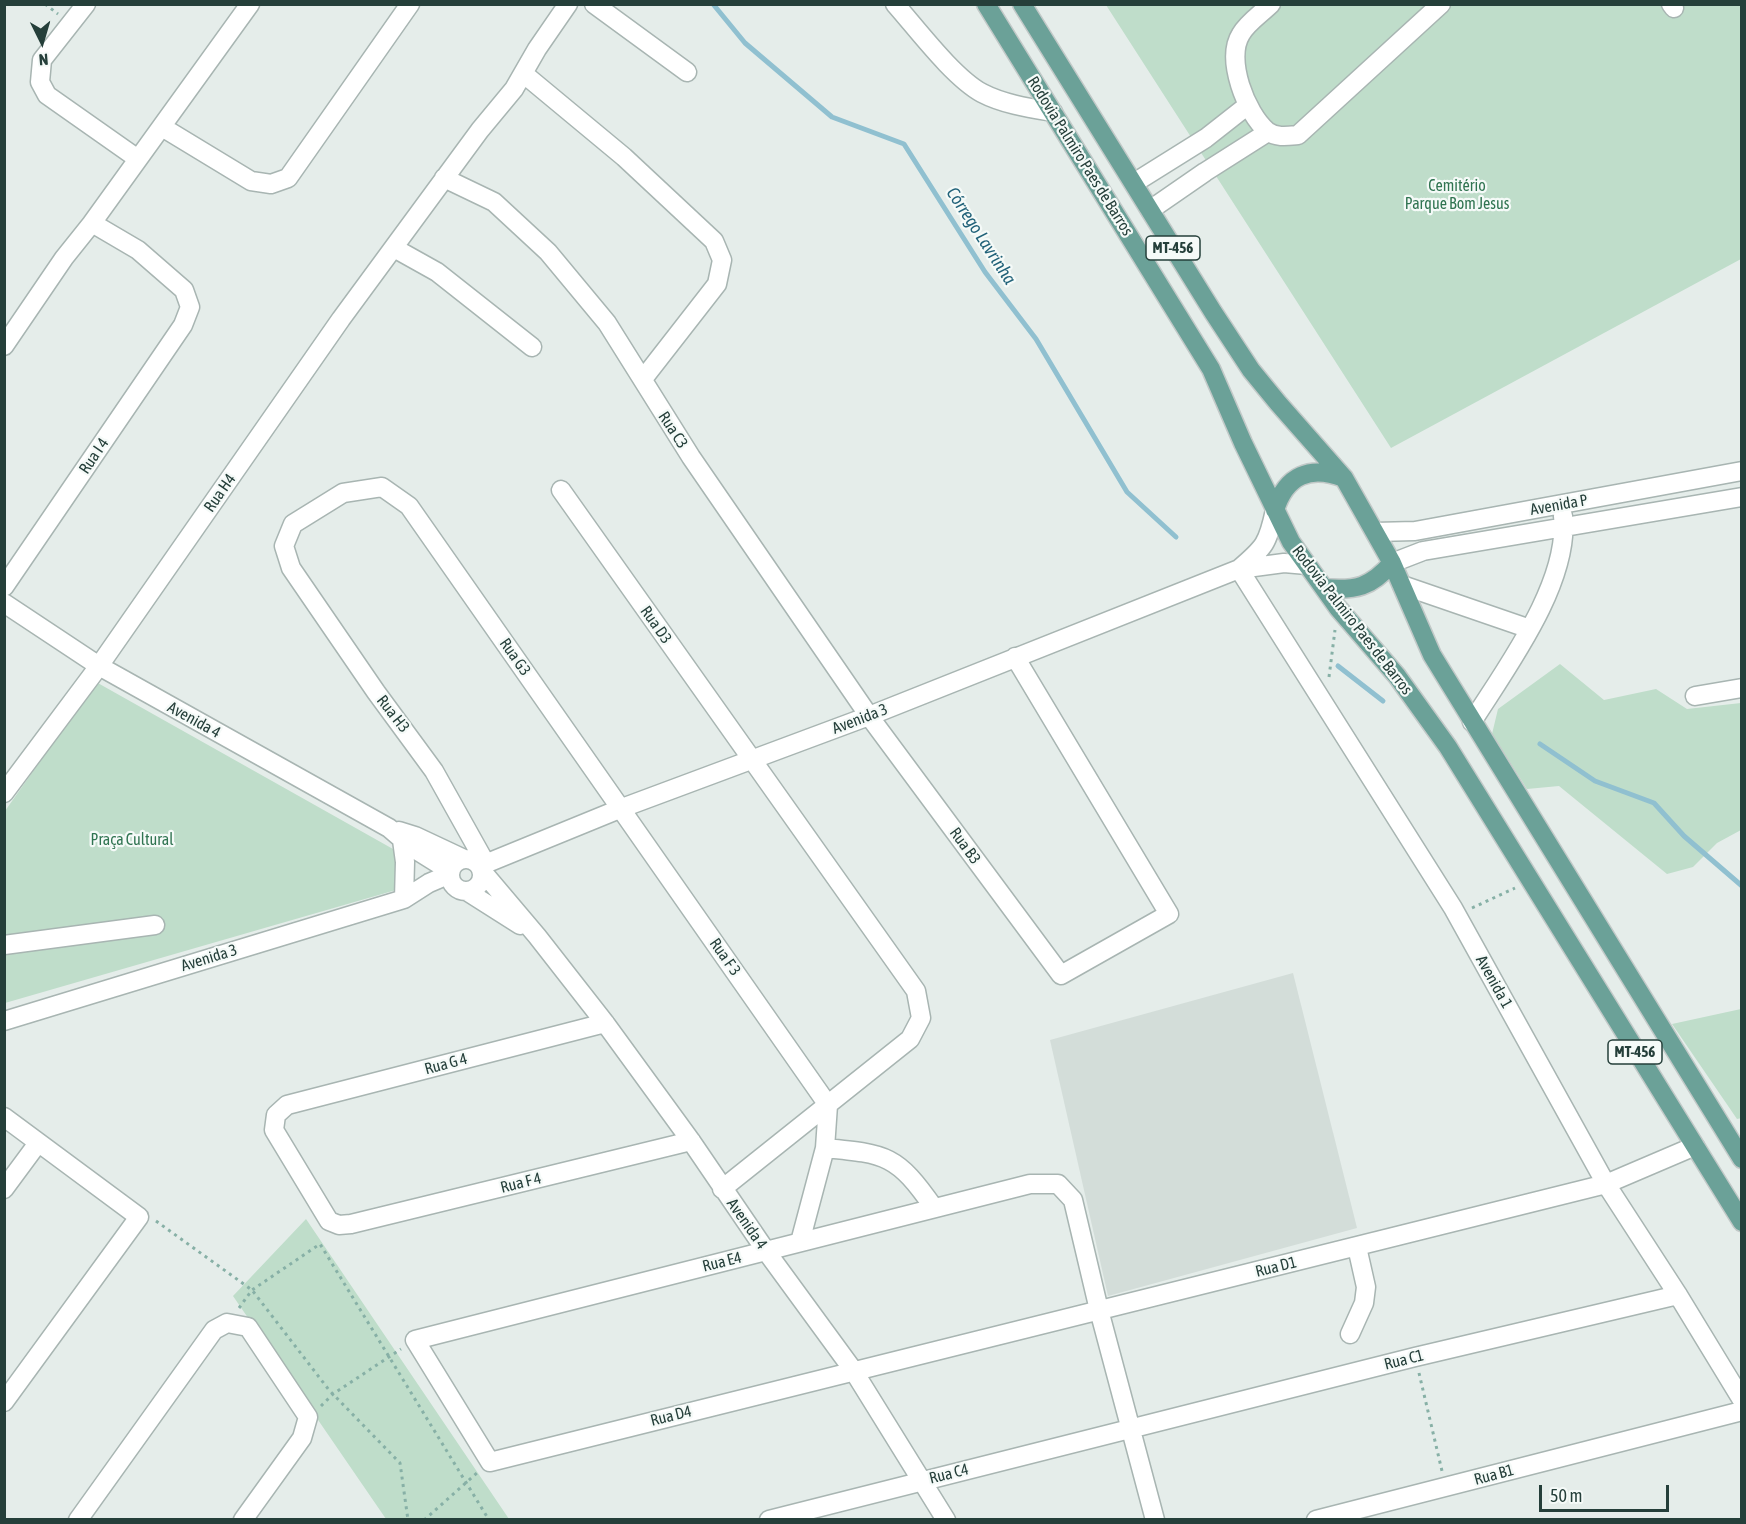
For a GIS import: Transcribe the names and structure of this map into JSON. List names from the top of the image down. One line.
{"streets":{"main road":["Rodovia Palmiro Paes de Barros","MT-456"],"street":["Rua C3","Rua I 4","Rua H4","Avenida P","Rua D3","Rua G3","Rua H3","Avenida 3","Avenida 4","Rua B3","Rua F 3","Avenida 1","Rua G 4","Rua F 4","Rua E4","Rua D1","Rua C1","Rua D4","Rua C4","Rua B1"]},"crossings":[["Rodovia Palmiro Paes de Barros","Avenida P"],["Rodovia Palmiro Paes de Barros","Rua D1"],["Rua C3","Rua H4"],["Rua C3","Avenida 3"],["Rua C3","Rua B3"],["Rua H4","Avenida 4"],["Rua D3","Avenida 3"],["Rua D3","Rua F 3"],["Rua G3","Rua H3"],["Rua G3","Avenida 3"],["Rua G3","Rua F 3"],["Rua H3","Avenida 3"],["Rua H3","Avenida 4"],["Avenida 3","Avenida 4"],["Avenida 3","Rua B3"],["Avenida 3","Rua F 3"],["Avenida 3","Avenida 1"],["Avenida 4","Rua G 4"],["Avenida 4","Rua F 4"],["Avenida 4","Rua E4"],["Avenida 4","Rua D1"],["Avenida 4","Rua D4"],["Avenida 4","Rua C4"],["Avenida 1","Rua D1"],["Avenida 1","Rua C1"],["Rua G 4","Rua F 4"],["Rua E4","Rua D1"],["Rua E4","Rua C1"],["Rua E4","Rua C4"],["Rua D1","Rua D4"],["Rua C1","Rua C4"]],"water":["Córrego Lavrinha"],"parks":["Cemitério Parque Bom Jesus","Praça Cultural"],"scale_bar":"50 m","north":"bottom"}
